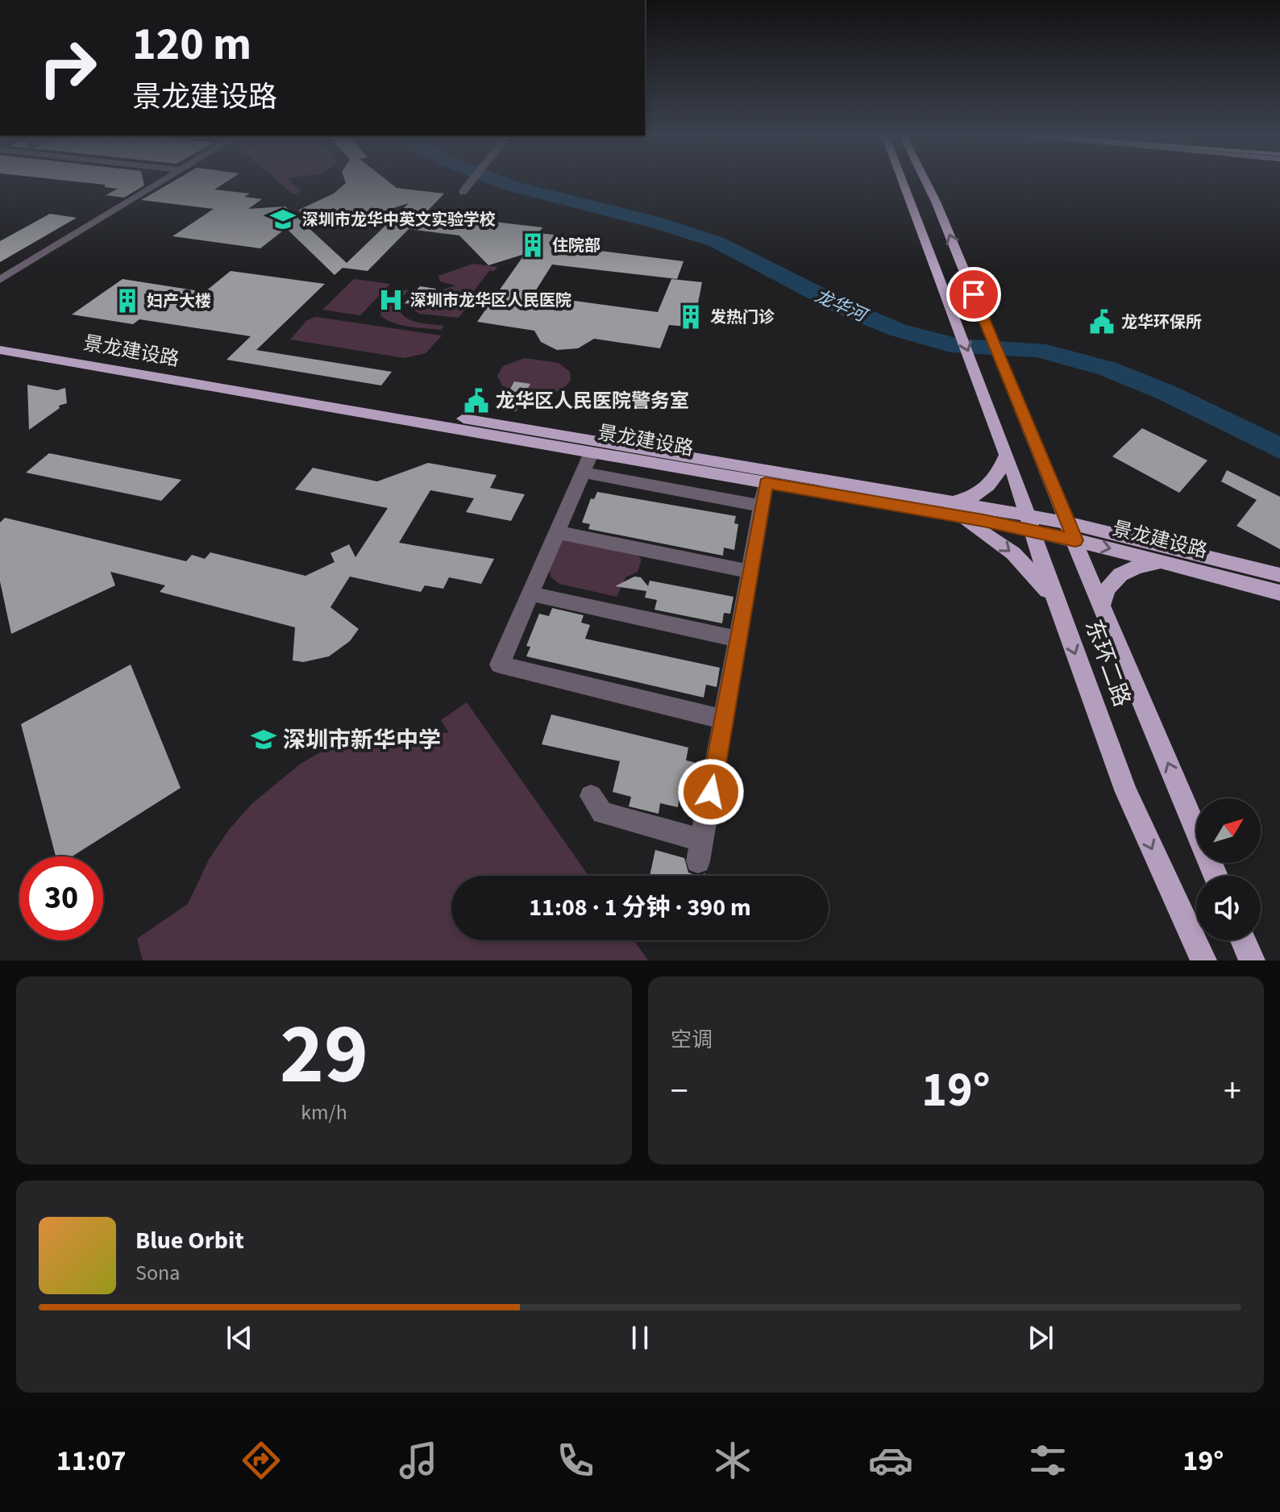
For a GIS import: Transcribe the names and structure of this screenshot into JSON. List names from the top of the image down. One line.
{"streets":{"main road":["景龙建设路","东环二路"]},"crossings":[["景龙建设路","东环二路"]],"water":["龙华河"],"places":{"school or university":["深圳市龙华中英文实验学校","深圳市新华中学"],"building":["住院部","妇产大楼","发热门诊"],"hospital":["深圳市龙华区人民医院"],"public building":["龙华环保所","龙华区人民医院警务室"]},"north":"top right","page":{"turn":["120 m","景龙建设路"],"limit":"30","trip":"11:08 · 1 分钟 · 390 m","tile":[["29","km/h"],"空调"],"heat":["−","19°","+"],"song":["Blue Orbit","Sona"],"tabs":["11:07","19°"]}}
